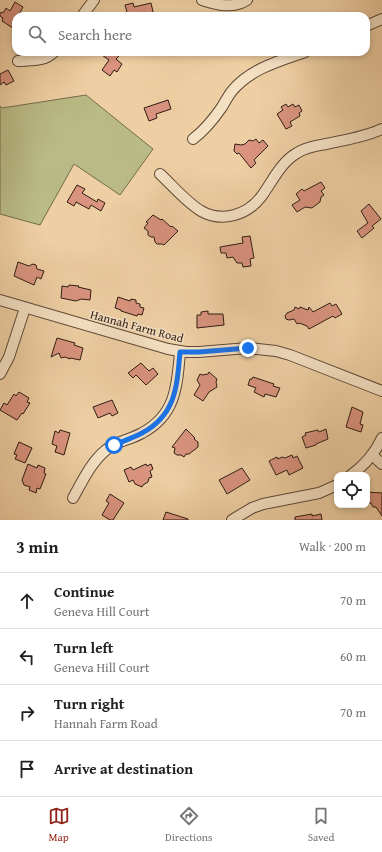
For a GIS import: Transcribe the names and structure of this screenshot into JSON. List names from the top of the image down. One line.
{"streets":{"street":["Hannah Farm Road"]},"page":{"search":"Search here","heading":["3 min","Walk · 200 m"],"list":[["Continue","Geneva Hill Court","70 m"],["Turn left","Geneva Hill Court","60 m"],["Turn right","Hannah Farm Road","70 m"],"Arrive at destination"],"nav":["Map","Directions","Saved"]}}
